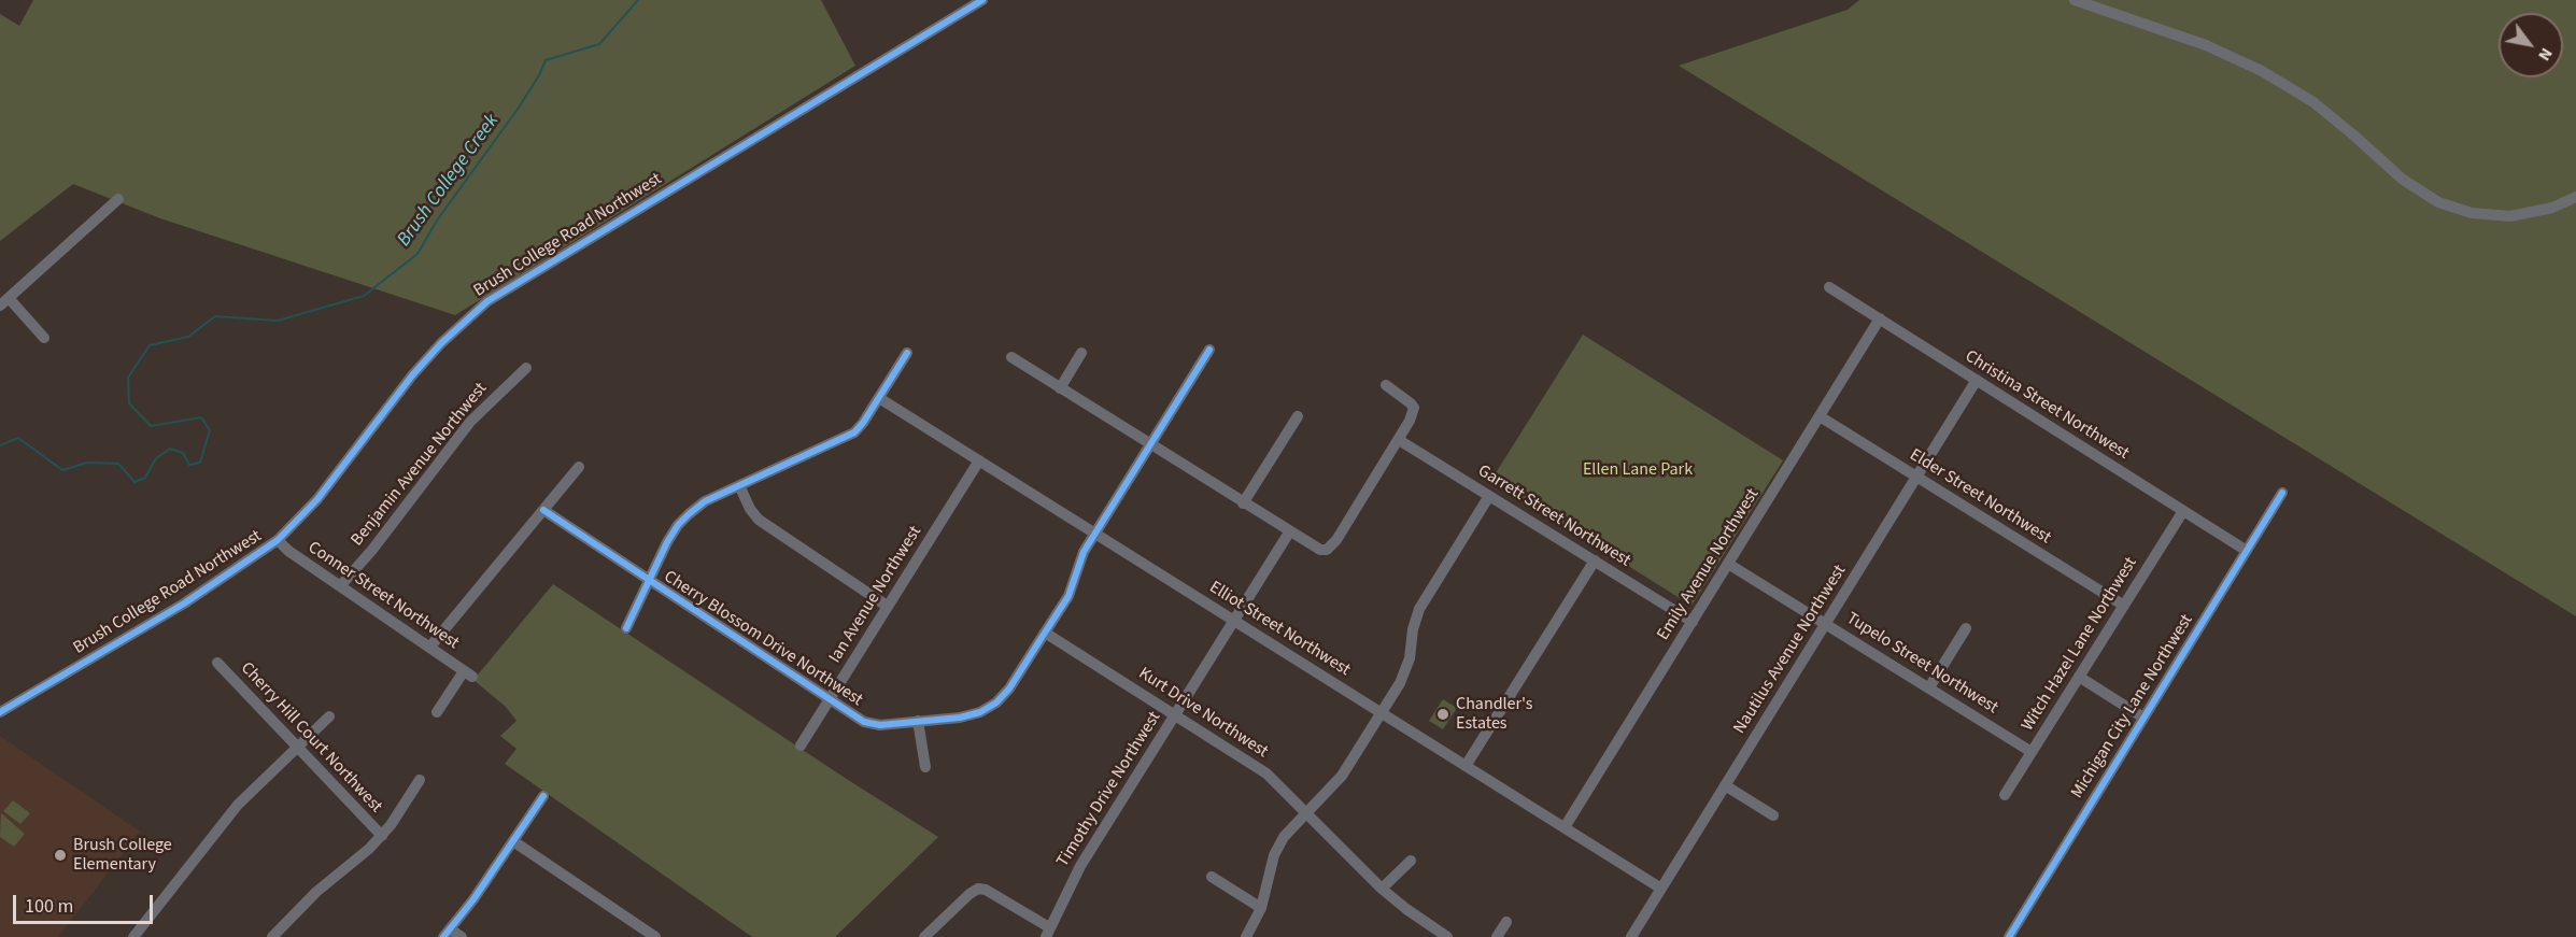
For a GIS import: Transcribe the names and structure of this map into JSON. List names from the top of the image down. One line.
{"streets":{"street":["Brush College Road Northwest","Christina Street Northwest","Benjamin Avenue Northwest","Elder Street Northwest","Garrett Street Northwest","Emily Avenue Northwest","Ian Avenue Northwest","Conner Street Northwest","Elliot Street Northwest","Cherry Blossom Drive Northwest","Witch Hazel Lane Northwest","Nautilus Avenue Northwest","Tupelo Street Northwest","Michigan City Lane Northwest","Kurt Drive Northwest","Cherry Hill Court Northwest","Timothy Drive Northwest"]},"crossings":[["Brush College Road Northwest","Conner Street Northwest"],["Christina Street Northwest","Emily Avenue Northwest"],["Christina Street Northwest","Witch Hazel Lane Northwest"],["Christina Street Northwest","Nautilus Avenue Northwest"],["Christina Street Northwest","Michigan City Lane Northwest"],["Benjamin Avenue Northwest","Conner Street Northwest"],["Elder Street Northwest","Emily Avenue Northwest"],["Elder Street Northwest","Witch Hazel Lane Northwest"],["Elder Street Northwest","Nautilus Avenue Northwest"],["Garrett Street Northwest","Emily Avenue Northwest"],["Emily Avenue Northwest","Elliot Street Northwest"],["Emily Avenue Northwest","Tupelo Street Northwest"],["Ian Avenue Northwest","Elliot Street Northwest"],["Ian Avenue Northwest","Cherry Blossom Drive Northwest"],["Elliot Street Northwest","Cherry Blossom Drive Northwest"],["Elliot Street Northwest","Nautilus Avenue Northwest"],["Elliot Street Northwest","Timothy Drive Northwest"],["Cherry Blossom Drive Northwest","Kurt Drive Northwest"],["Witch Hazel Lane Northwest","Tupelo Street Northwest"],["Nautilus Avenue Northwest","Tupelo Street Northwest"],["Kurt Drive Northwest","Timothy Drive Northwest"]],"water":["Brush College Creek"],"parks":["Ellen Lane Park"],"places":["Chandler's Estates","Brush College Elementary"],"scale_bar":"100 m","north":"bottom right"}
